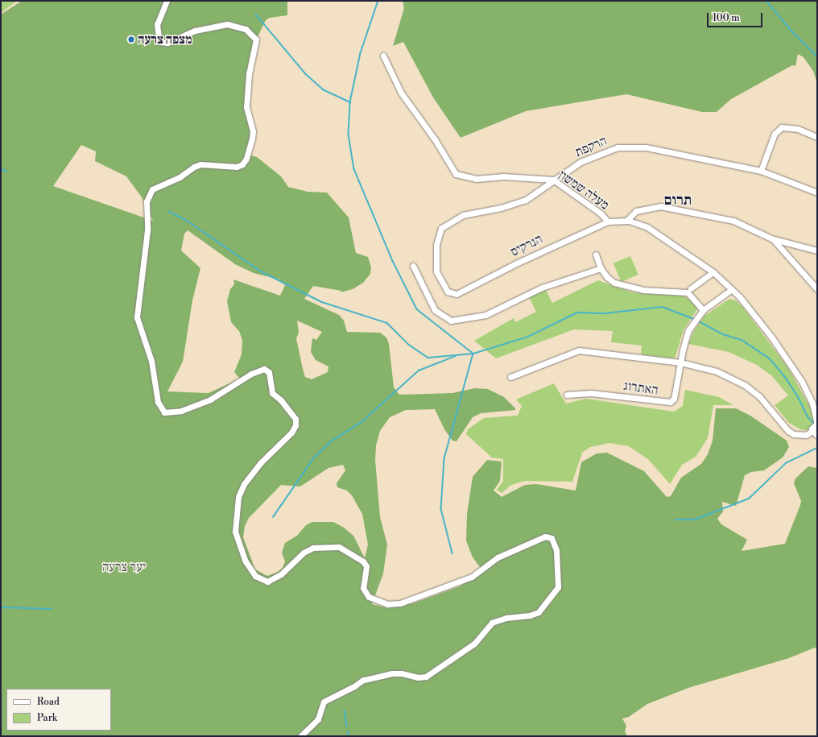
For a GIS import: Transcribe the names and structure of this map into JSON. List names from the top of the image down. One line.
{"streets":{"street":["הרקפת","מעלה שמשון","הנרקיס","האתרוג"]},"crossings":[["הרקפת","מעלה שמשון"],["הרקפת","הנרקיס"],["מעלה שמשון","הנרקיס"]],"districts":["תרום"],"parks":["יער צרעה"],"places":["מצפה צרעה"],"legend":["Road","Park"],"scale_bar":"100 m"}
